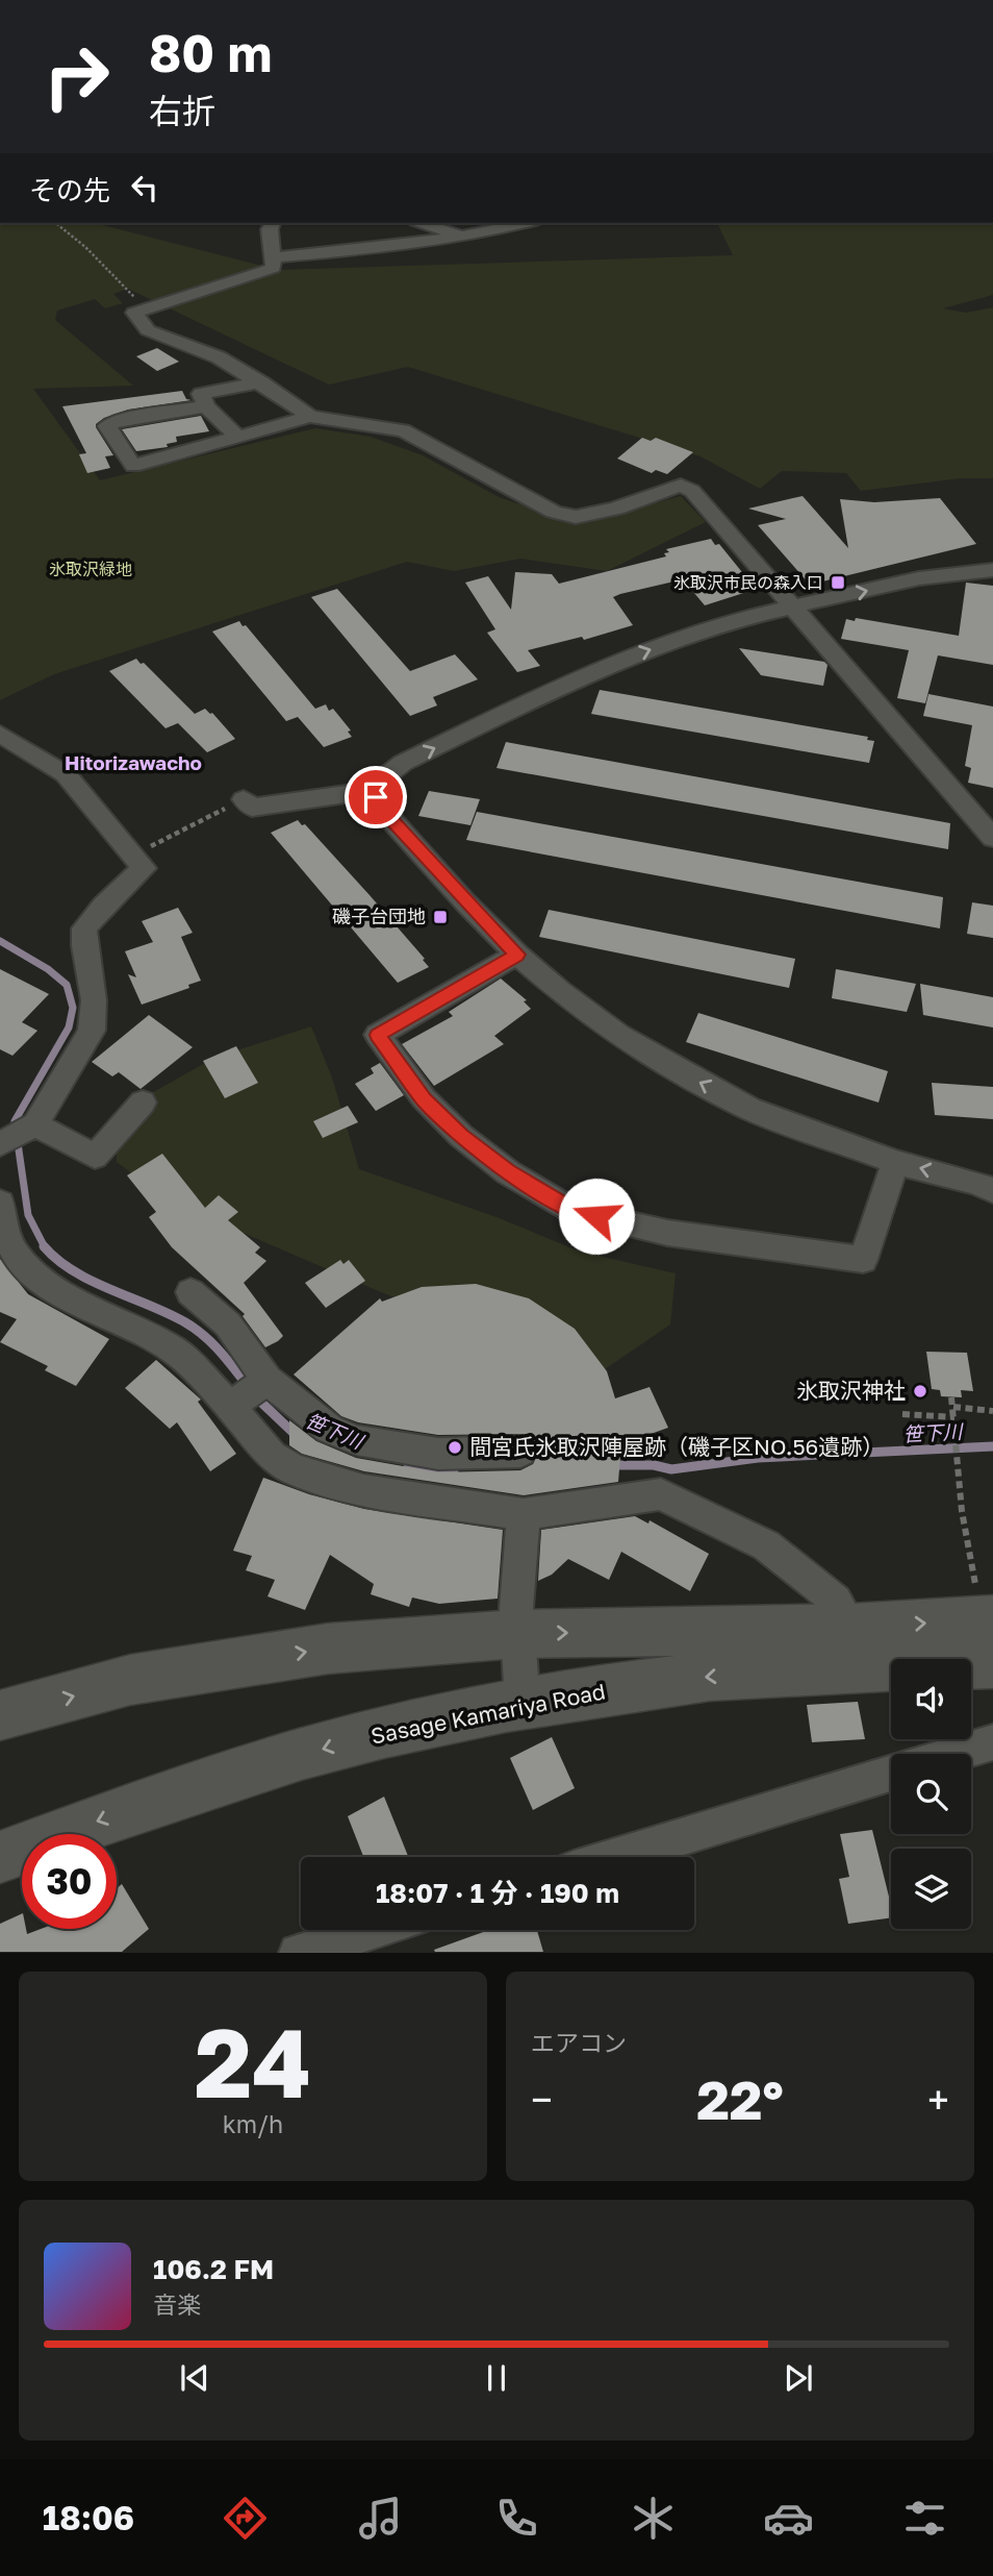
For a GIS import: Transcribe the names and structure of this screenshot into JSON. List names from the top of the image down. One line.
{"streets":{"street":["Sasage Kamariya Road"]},"districts":["Hitorizawacho"],"water":["笹下川"],"parks":["氷取沢緑地"],"places":{"transit":["氷取沢市民の森入口","磯子台団地"],"other":["氷取沢神社","間宮氏氷取沢陣屋跡（磯子区NO.56遺跡）"]},"page":{"turn":["80 m","右折"],"then":"その先","limit":"30","trip":"18:07 · 1 分 · 190 m","tile":[["24","km/h"],"エアコン"],"heat":["−","22°","+"],"song":["106.2 FM","音楽"],"tabs":"18:06"}}
